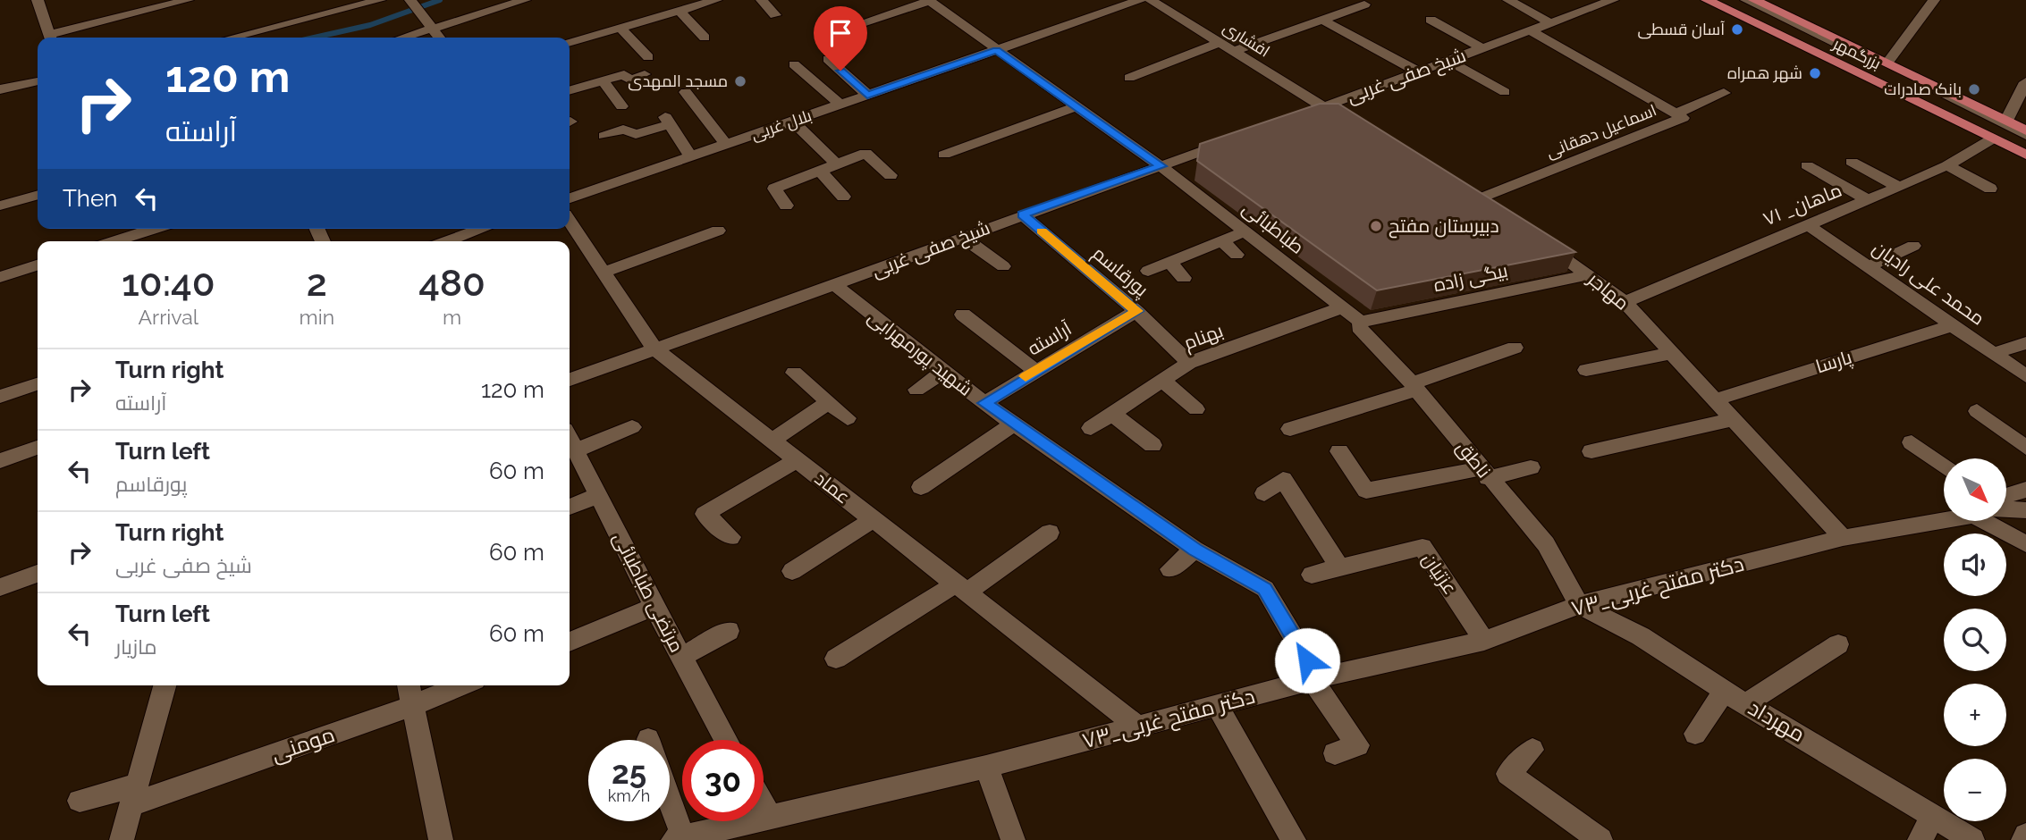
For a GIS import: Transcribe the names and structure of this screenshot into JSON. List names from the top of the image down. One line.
{"streets":{"main road":["بزرگمهر"],"street":["افشاری","شیخ صفی غربی","بلال غربی","اسماعیل دهقانی","۷۱ _ماهان","طباطبائی","پورقاسم","بیگی زاده","محمد علی رادیان","مهاجر","بهنام","آراسته","شهید پورمهرابی","پارسا","ناطق","عماد","عزتیان","۷۳_دکتر مفتح غربی","مرتضی طباطبائی","مهرداد","مومنی"]},"crossings":[["افشاری","شیخ صفی غربی"],["بزرگمهر","۷۱ _ماهان"],["شیخ صفی غربی","اسماعیل دهقانی"],["شیخ صفی غربی","طباطبائی"],["شیخ صفی غربی","پورقاسم"],["شیخ صفی غربی","شهید پورمهرابی"],["شیخ صفی غربی","عماد"],["بلال غربی","طباطبائی"],["۷۱ _ماهان","محمد علی رادیان"],["۷۱ _ماهان","مهاجر"],["طباطبائی","بیگی زاده"],["طباطبائی","بهنام"],["طباطبائی","ناطق"],["پورقاسم","بهنام"],["پورقاسم","آراسته"],["بیگی زاده","مهاجر"],["بیگی زاده","ناطق"],["محمد علی رادیان","پارسا"],["مهاجر","پارسا"],["مهاجر","۷۳_دکتر مفتح غربی"],["آراسته","شهید پورمهرابی"],["شهید پورمهرابی","۷۳_دکتر مفتح غربی"],["ناطق","۷۳_دکتر مفتح غربی"],["ناطق","مهرداد"],["عماد","۷۳_دکتر مفتح غربی"],["عزتیان","۷۳_دکتر مفتح غربی"],["۷۳_دکتر مفتح غربی","مهرداد"]],"places":["آسان قسطی","شهر همراه","مسجد المهدی","بانک صادرات","دبیرستان مفتح"],"north":"bottom right","page":{"turn":["120 m","آراسته"],"then":"Then","eta":["10:40","Arrival","2","min","480","m"],"list":[{"name":"Turn right","note":"آراسته","value":"120 m"},{"name":"Turn left","note":"پورقاسم","value":"60 m"},{"name":"Turn right","note":"شیخ صفی غربی","value":"60 m"},{"name":"Turn left","note":"مازیار","value":"60 m"}],"map_buttons":["+","−"],"speed":"25 km/h","limit":"30"}}
